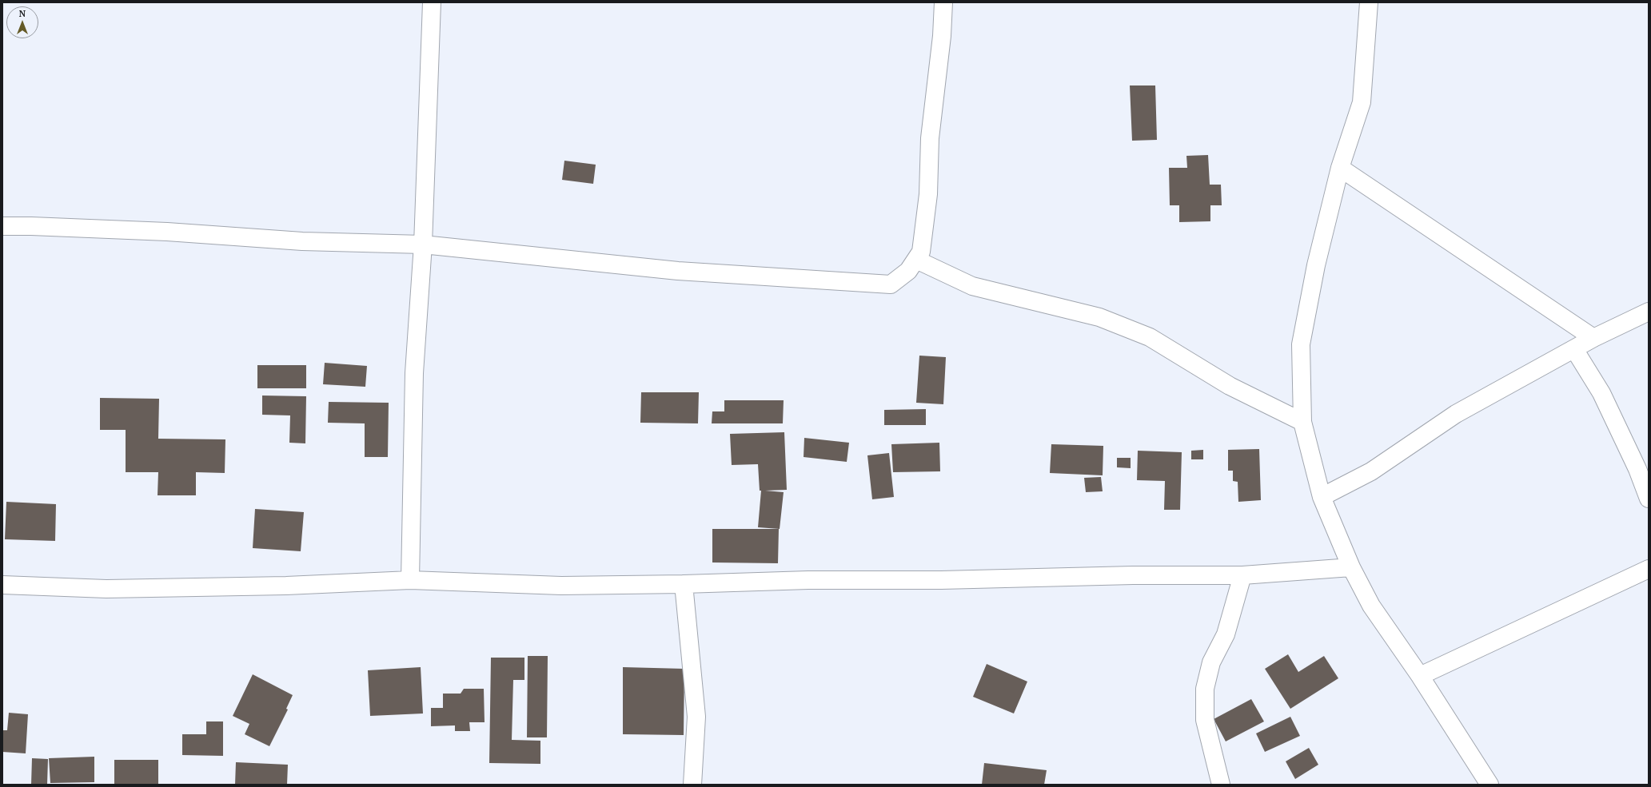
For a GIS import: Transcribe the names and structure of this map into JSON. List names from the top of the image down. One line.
{"north":"top"}
